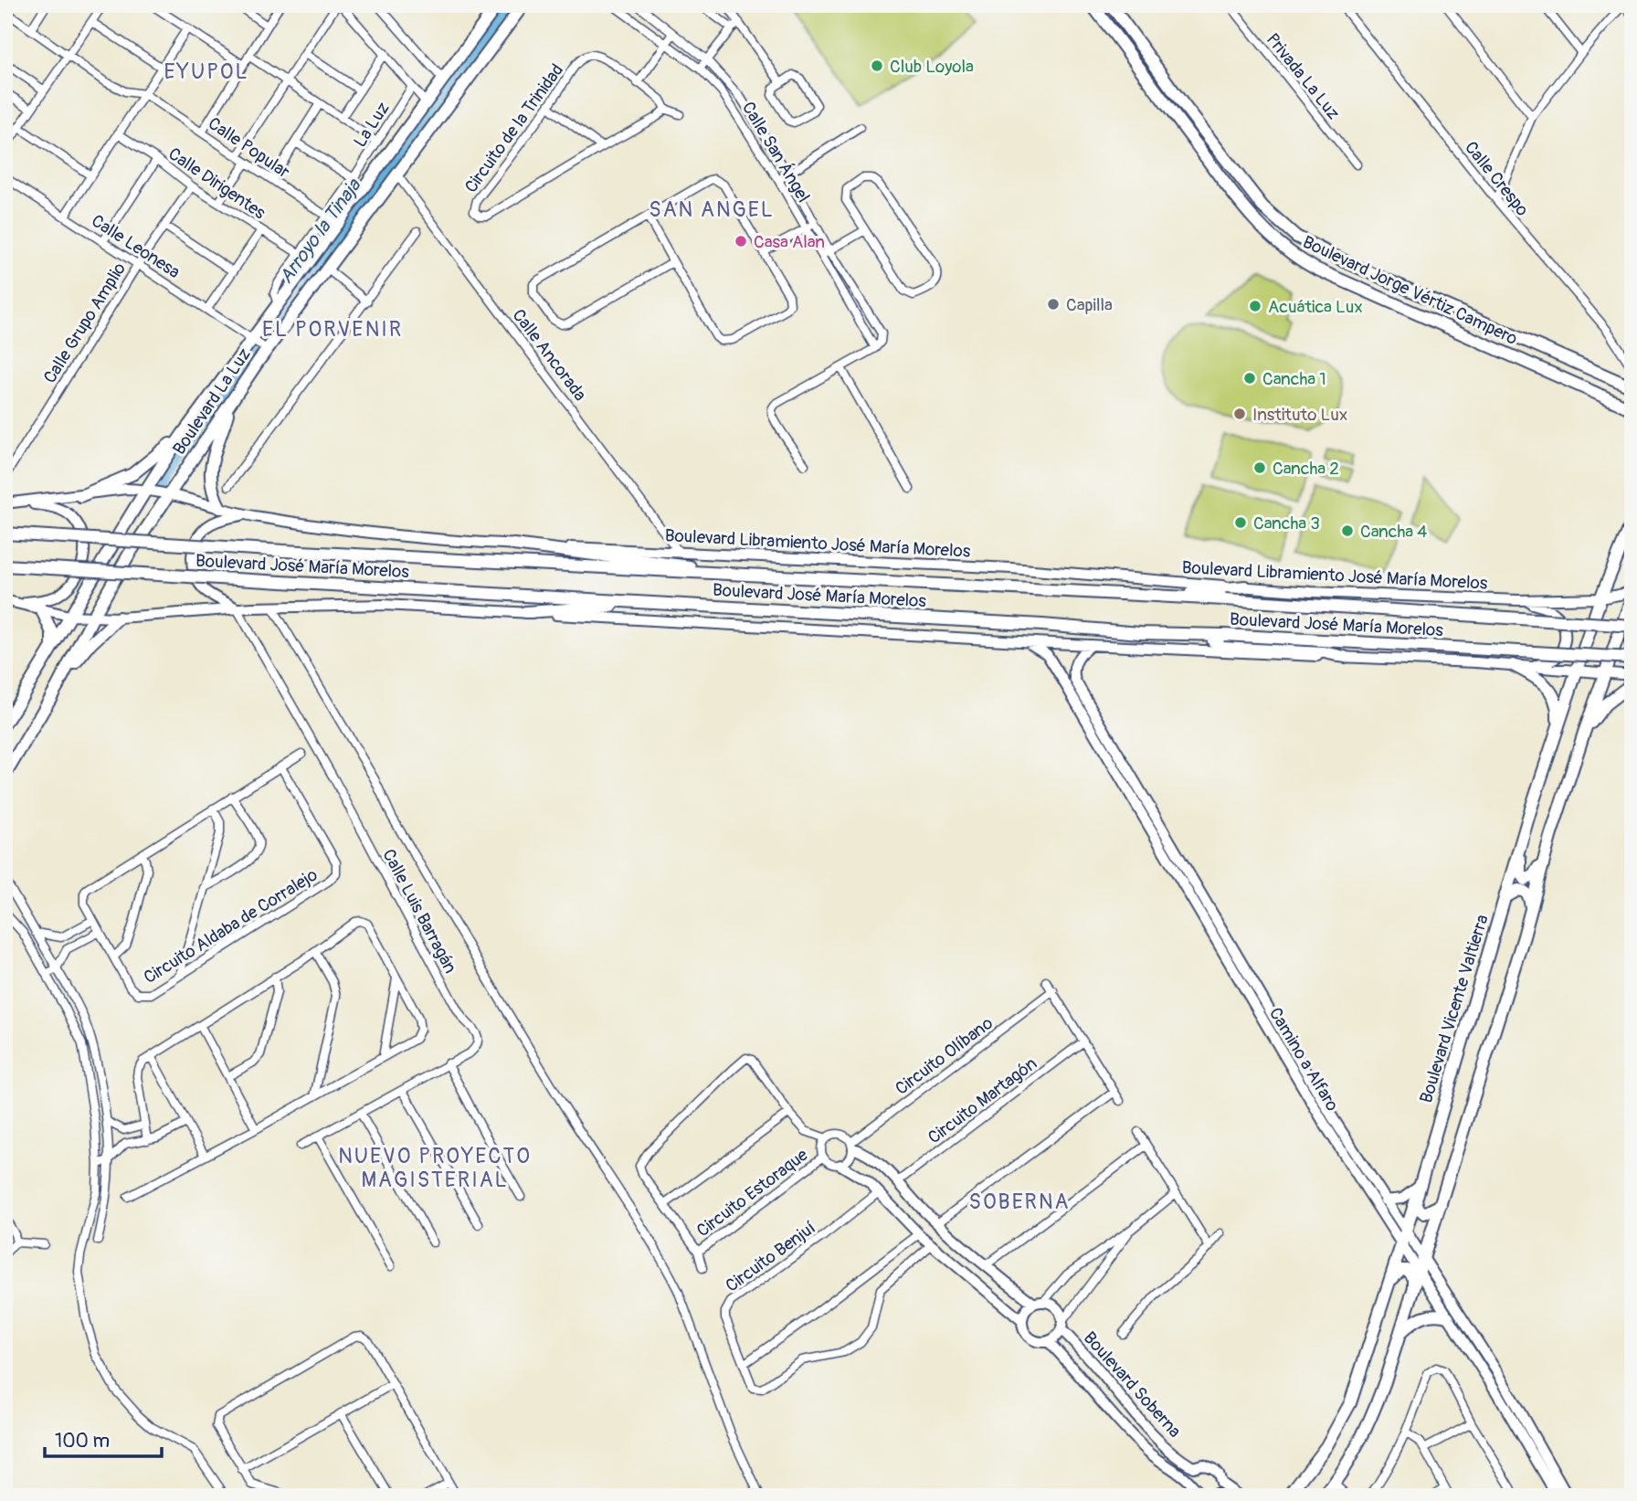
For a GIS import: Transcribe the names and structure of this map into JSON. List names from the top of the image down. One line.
{"streets":{"main road":["Boulevard Jorge Vértiz Campero","Boulevard La Luz","Boulevard José María Morelos","Boulevard Vicente Valtierra"],"street":["Privada La Luz","La Luz","Circuito de la Trinidad","Calle Popular","Calle San Ángel","Calle Crespo","Calle Dirigentes","Calle Leonesa","Calle Grupo Amplio","Calle Ancorada","Boulevard Libramiento José María Morelos","Calle Luis Barragán","Circuito Aldaba de Corralejo","Circuito Olíbano","Camino a Alfaro","Circuito Martagón","Circuito Estoraque","Circuito Benjuí","Boulevard Soberna"]},"crossings":[["La Luz","Calle Popular"],["La Luz","Calle Dirigentes"],["La Luz","Boulevard La Luz"],["Calle Popular","Boulevard La Luz"],["Calle Dirigentes","Calle Grupo Amplio"],["Calle Leonesa","Calle Grupo Amplio"],["Calle Leonesa","Boulevard La Luz"],["Calle Ancorada","Boulevard La Luz"],["Calle Ancorada","Boulevard Libramiento José María Morelos"],["Boulevard La Luz","Boulevard Libramiento José María Morelos"],["Boulevard Libramiento José María Morelos","Boulevard Vicente Valtierra"],["Boulevard Vicente Valtierra","Camino a Alfaro"],["Circuito Olíbano","Circuito Estoraque"]],"districts":["EYUPOL","SAN ANGEL","EL PORVENIR","NUEVO PROYECTO MAGISTERIAL","SOBERNA"],"water":["Arroyo la Tinaja"],"places":["Club Loyola","Casa Alan","Capilla","Acuática Lux","Cancha 1","Instituto Lux","Cancha 2","Cancha 3","Cancha 4"],"scale_bar":"100 m"}
